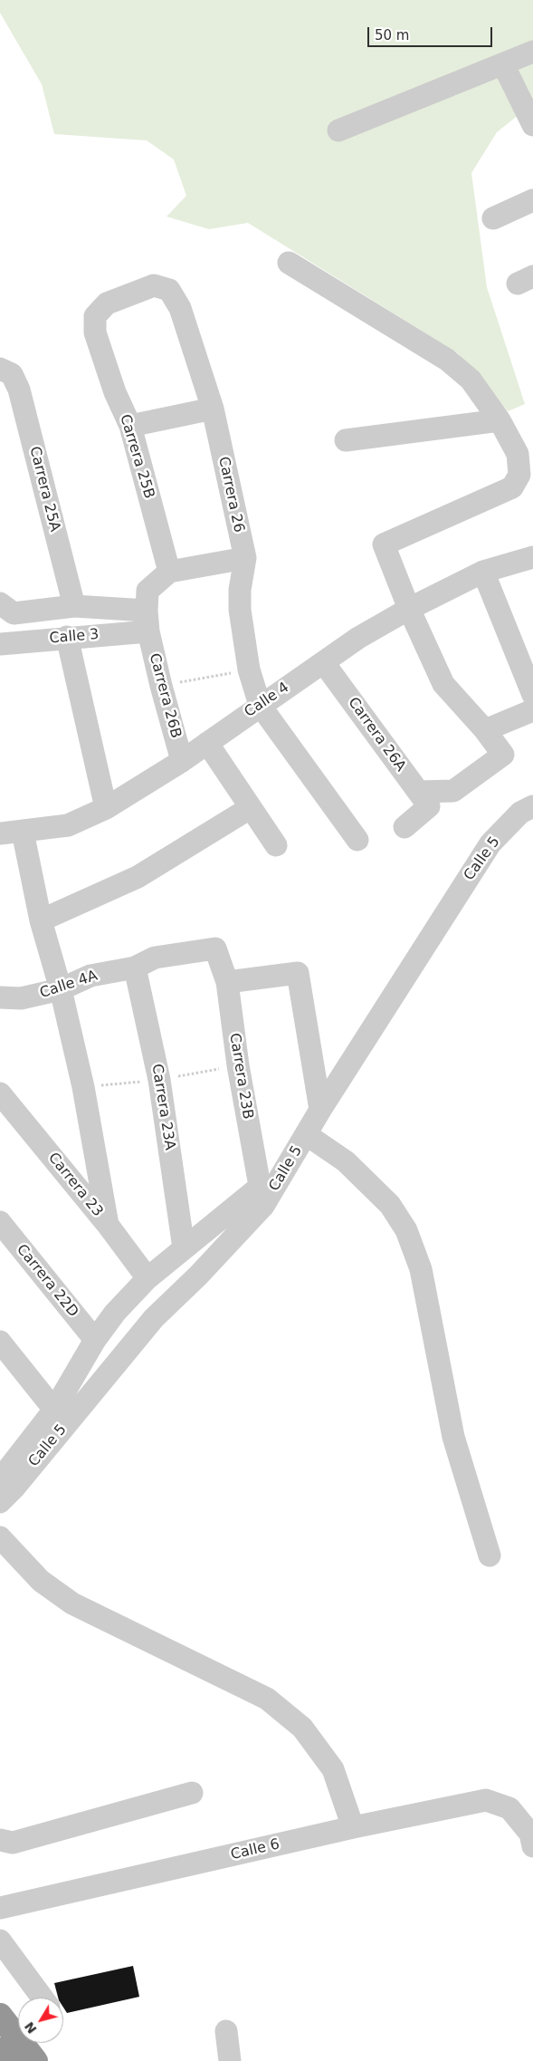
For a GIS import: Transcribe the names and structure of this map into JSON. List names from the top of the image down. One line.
{"streets":{"street":["Carrera 25B","Carrera 25A","Carrera 26","Calle 3","Carrera 26B","Calle 4","Carrera 26A","Calle 5","Calle 4A","Carrera 23B","Carrera 23A","Carrera 23","Carrera 22D","Calle 6"]},"crossings":[["Carrera 25B","Carrera 26"],["Carrera 26","Calle 4"],["Calle 3","Carrera 26B"],["Carrera 26B","Calle 4"],["Calle 4","Carrera 26A"],["Calle 5","Carrera 23B"],["Calle 4A","Carrera 23B"],["Calle 4A","Carrera 23A"]],"scale_bar":"50 m","north":"bottom left"}
